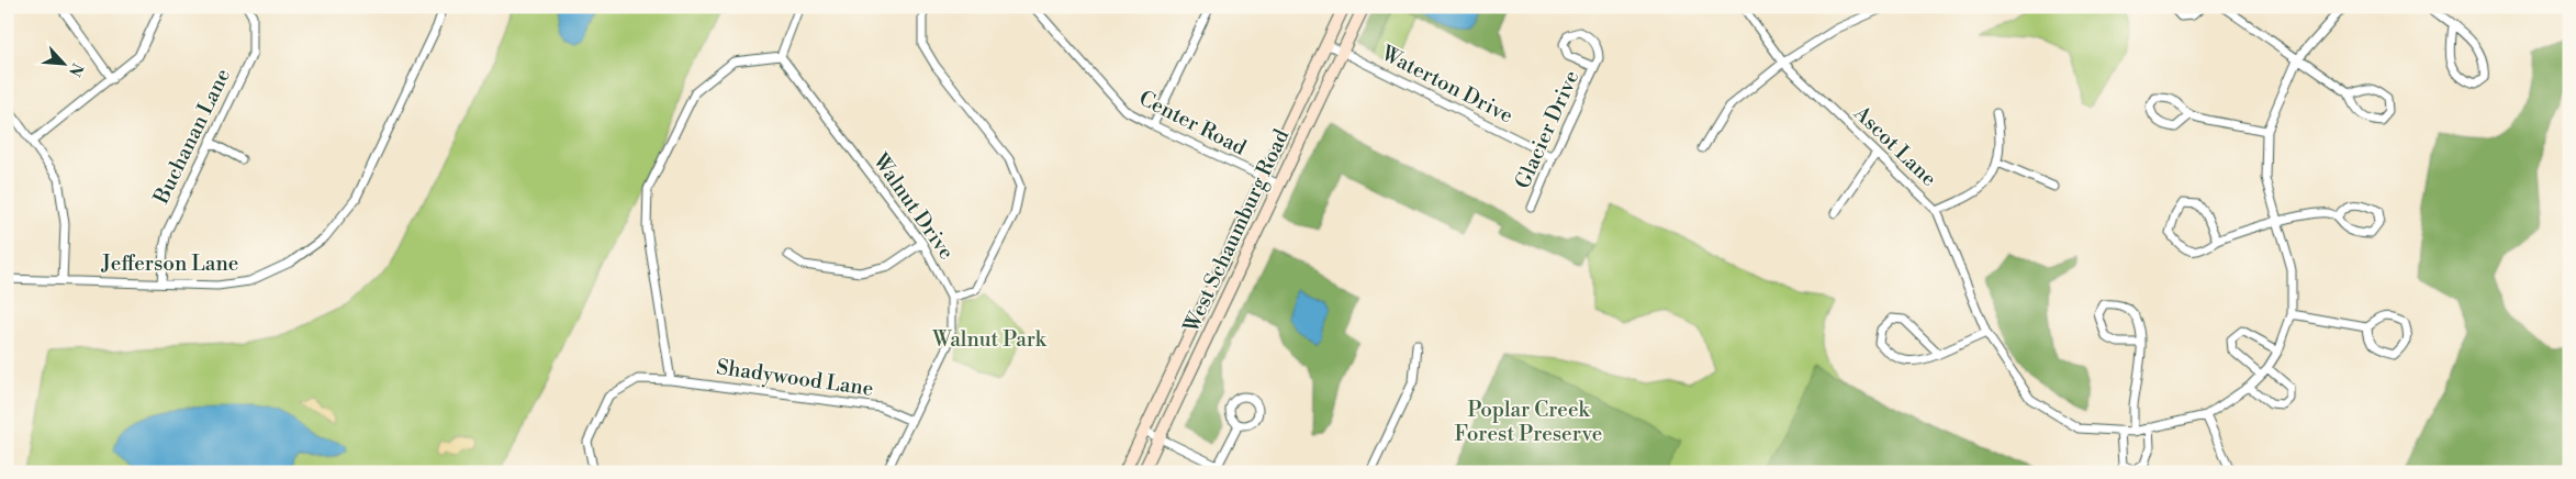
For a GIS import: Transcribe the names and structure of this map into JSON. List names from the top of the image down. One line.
{"streets":{"main road":["West Schaumburg Road"],"street":["Waterton Drive","Center Road","Glacier Drive","Buchanan Lane","Ascot Lane","Walnut Drive","Jefferson Lane","Shadywood Lane"]},"crossings":[["Waterton Drive","Glacier Drive"],["Waterton Drive","West Schaumburg Road"],["Center Road","West Schaumburg Road"],["Buchanan Lane","Jefferson Lane"],["Walnut Drive","Shadywood Lane"]],"parks":["Walnut Park","Poplar Creek Forest Preserve"],"north":"bottom right"}
